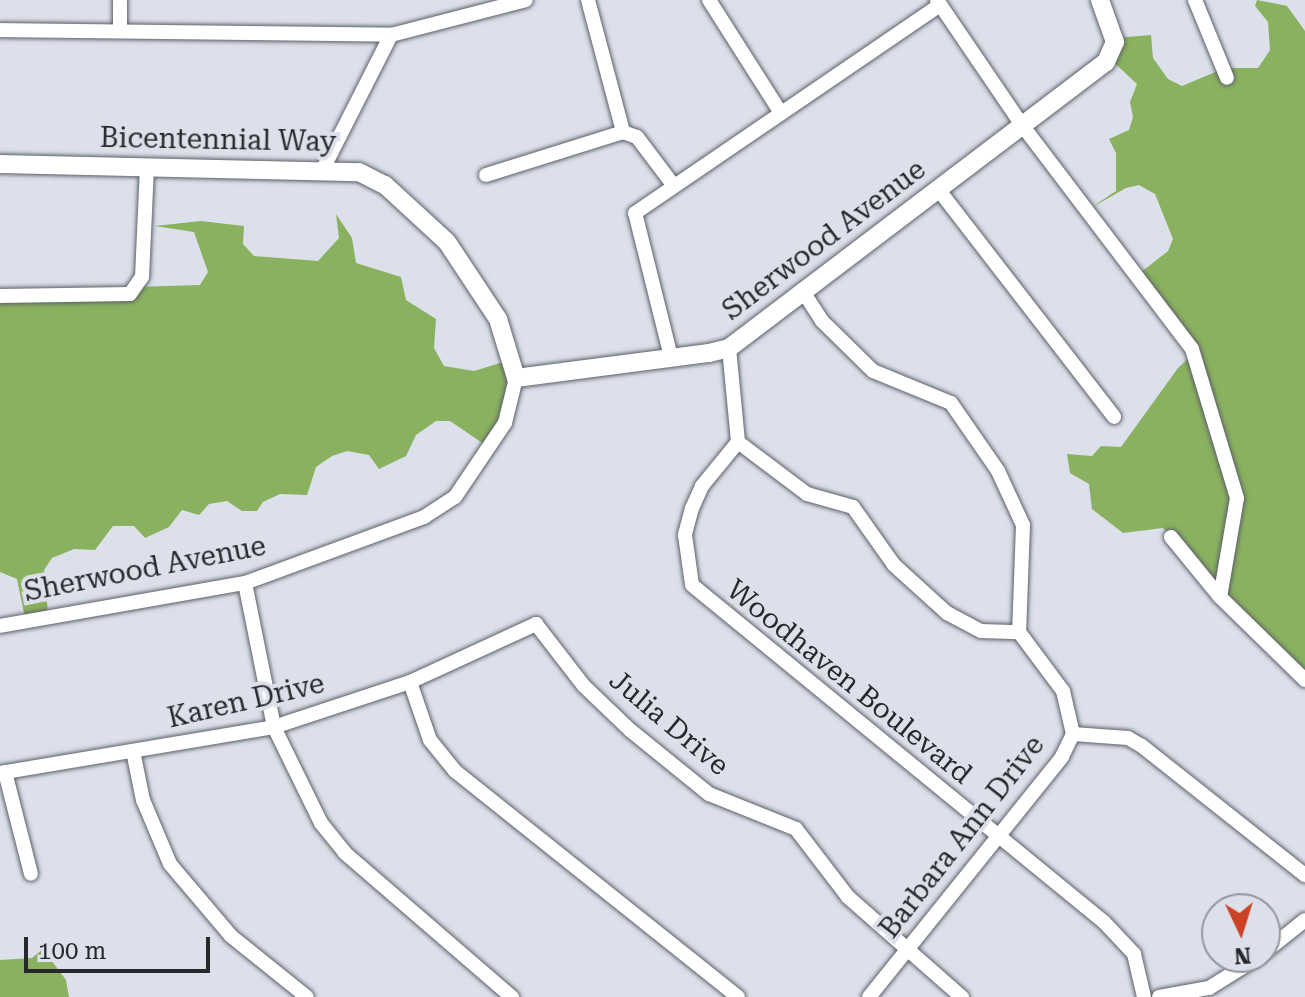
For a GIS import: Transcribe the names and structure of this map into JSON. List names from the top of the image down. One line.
{"streets":{"street":["Bicentennial Way","Sherwood Avenue","Woodhaven Boulevard","Karen Drive","Julia Drive","Barbara Ann Drive"]},"crossings":[["Bicentennial Way","Sherwood Avenue"],["Woodhaven Boulevard","Barbara Ann Drive"],["Karen Drive","Julia Drive"],["Julia Drive","Barbara Ann Drive"]],"scale_bar":"100 m","north":"bottom"}
